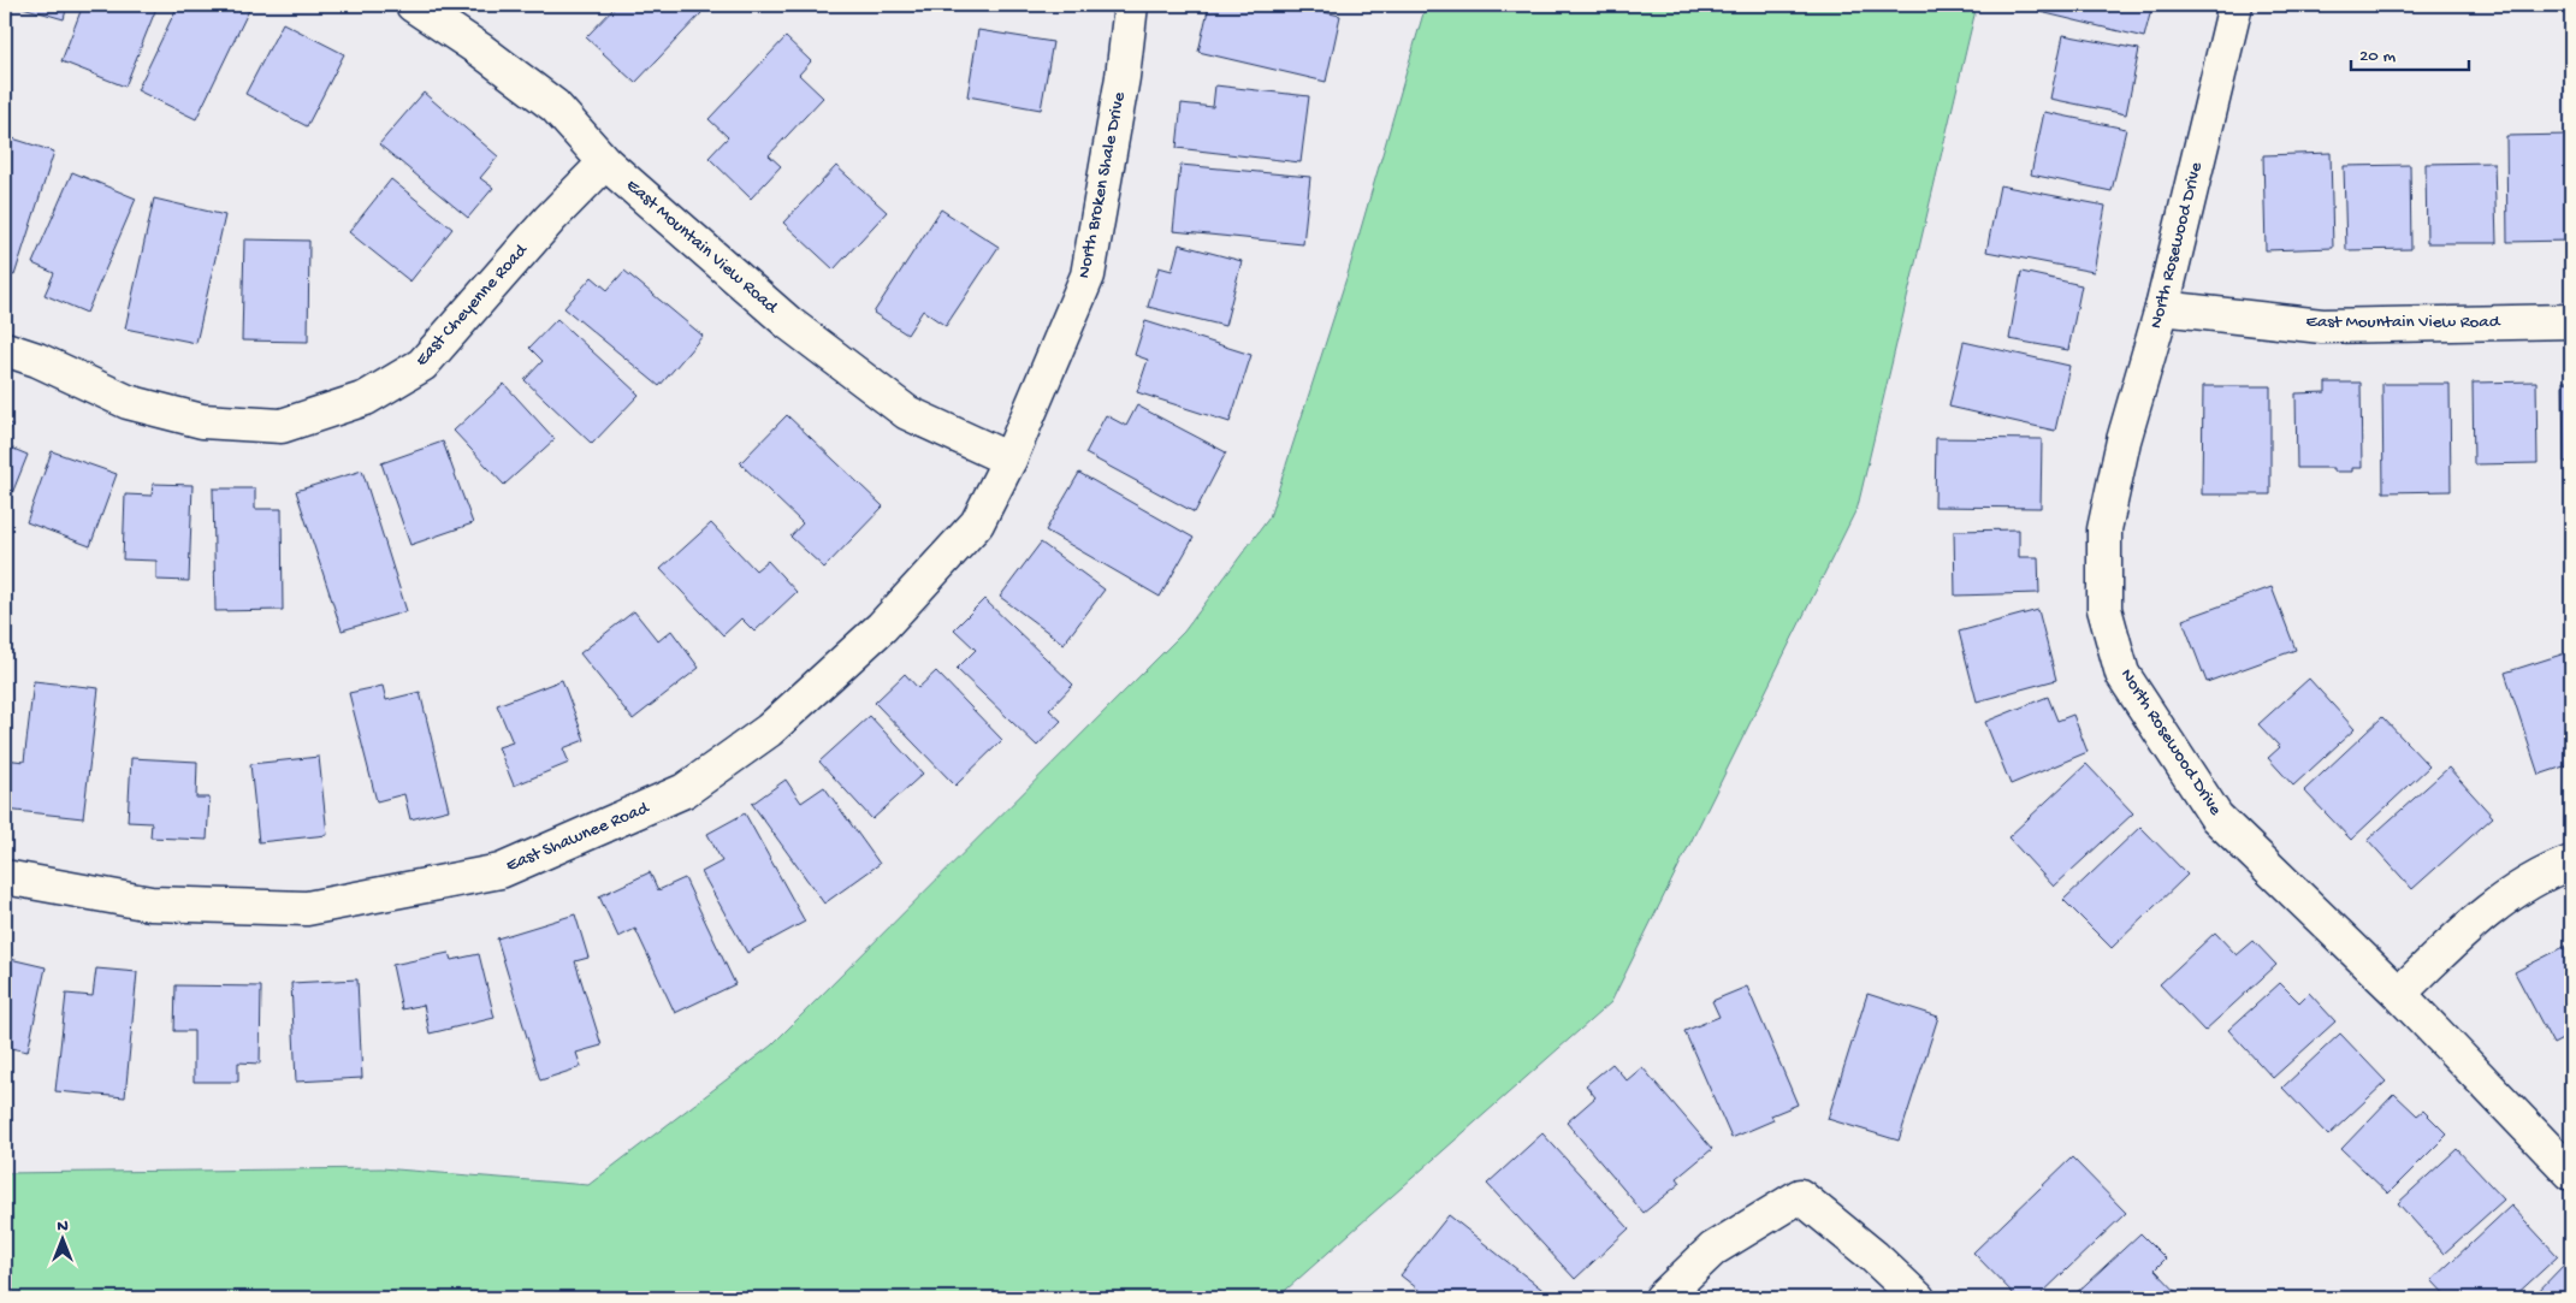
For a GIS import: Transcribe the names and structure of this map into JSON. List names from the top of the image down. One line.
{"streets":{"street":["North Broken Shale Drive","North Rosewood Drive","East Mountain View Road","East Cheyenne Road","East Shawnee Road"]},"crossings":[["North Broken Shale Drive","East Mountain View Road"],["North Broken Shale Drive","East Shawnee Road"],["North Rosewood Drive","East Mountain View Road"],["East Mountain View Road","East Cheyenne Road"],["East Mountain View Road","East Shawnee Road"]],"scale_bar":"20 m","north":"top"}
